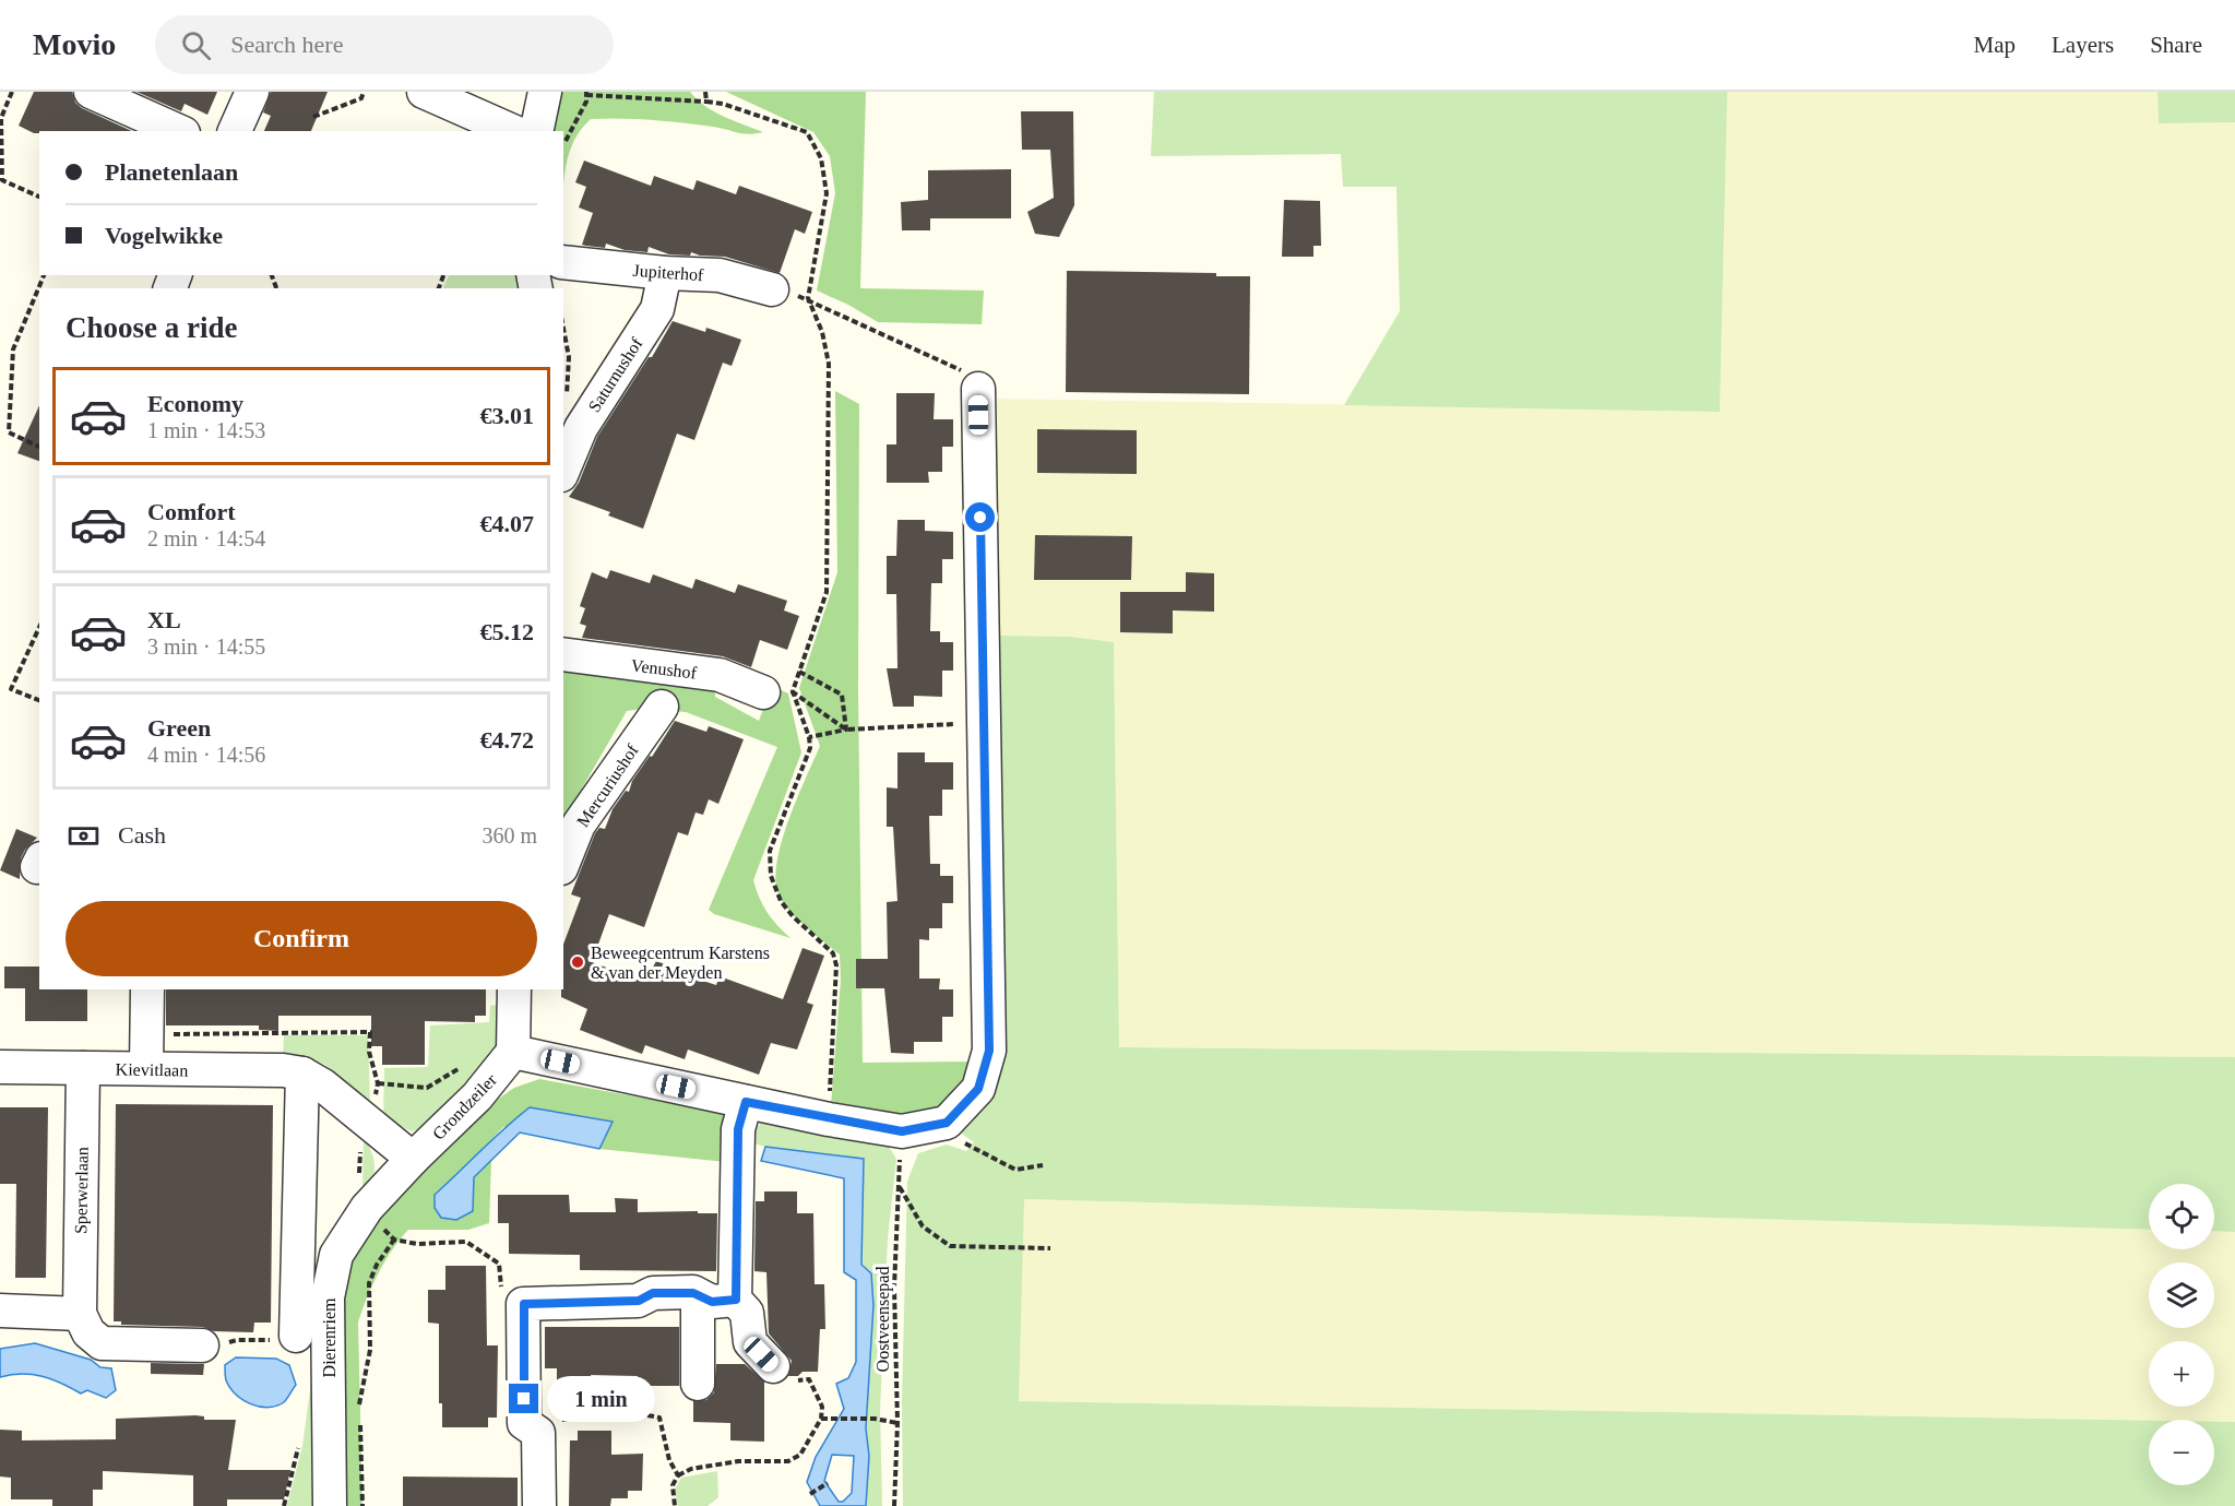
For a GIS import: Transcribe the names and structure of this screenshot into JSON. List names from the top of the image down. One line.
{"streets":{"street":["Jupiterhof","Saturnushof","Venushof","Mercuriushof","Kievitlaan","Grondzeiler","Sperwerlaan","Dierenriem"],"path":["Oostveensepad"]},"crossings":[["Jupiterhof","Saturnushof"],["Kievitlaan","Grondzeiler"],["Kievitlaan","Sperwerlaan"],["Kievitlaan","Dierenriem"],["Grondzeiler","Dierenriem"]],"places":["Beweegcentrum Karstens & van der Meyden"],"page":{"header":"Movio","search":"Search here","nav":["Map","Layers","Share"],"banner":["Planetenlaan","Vogelwikke"],"heading":"Choose a ride","list":[{"name":"Economy","note":"1 min · 14:53","value":"€3.01"},{"name":"Comfort","note":"2 min · 14:54","value":"€4.07"},{"name":"XL","note":"3 min · 14:55","value":"€5.12"},{"name":"Green","note":"4 min · 14:56","value":"€4.72"}],"pay":["Cash","360 m"],"buttons":"Confirm","map_buttons":["+","−"],"bubble":"1 min"}}
